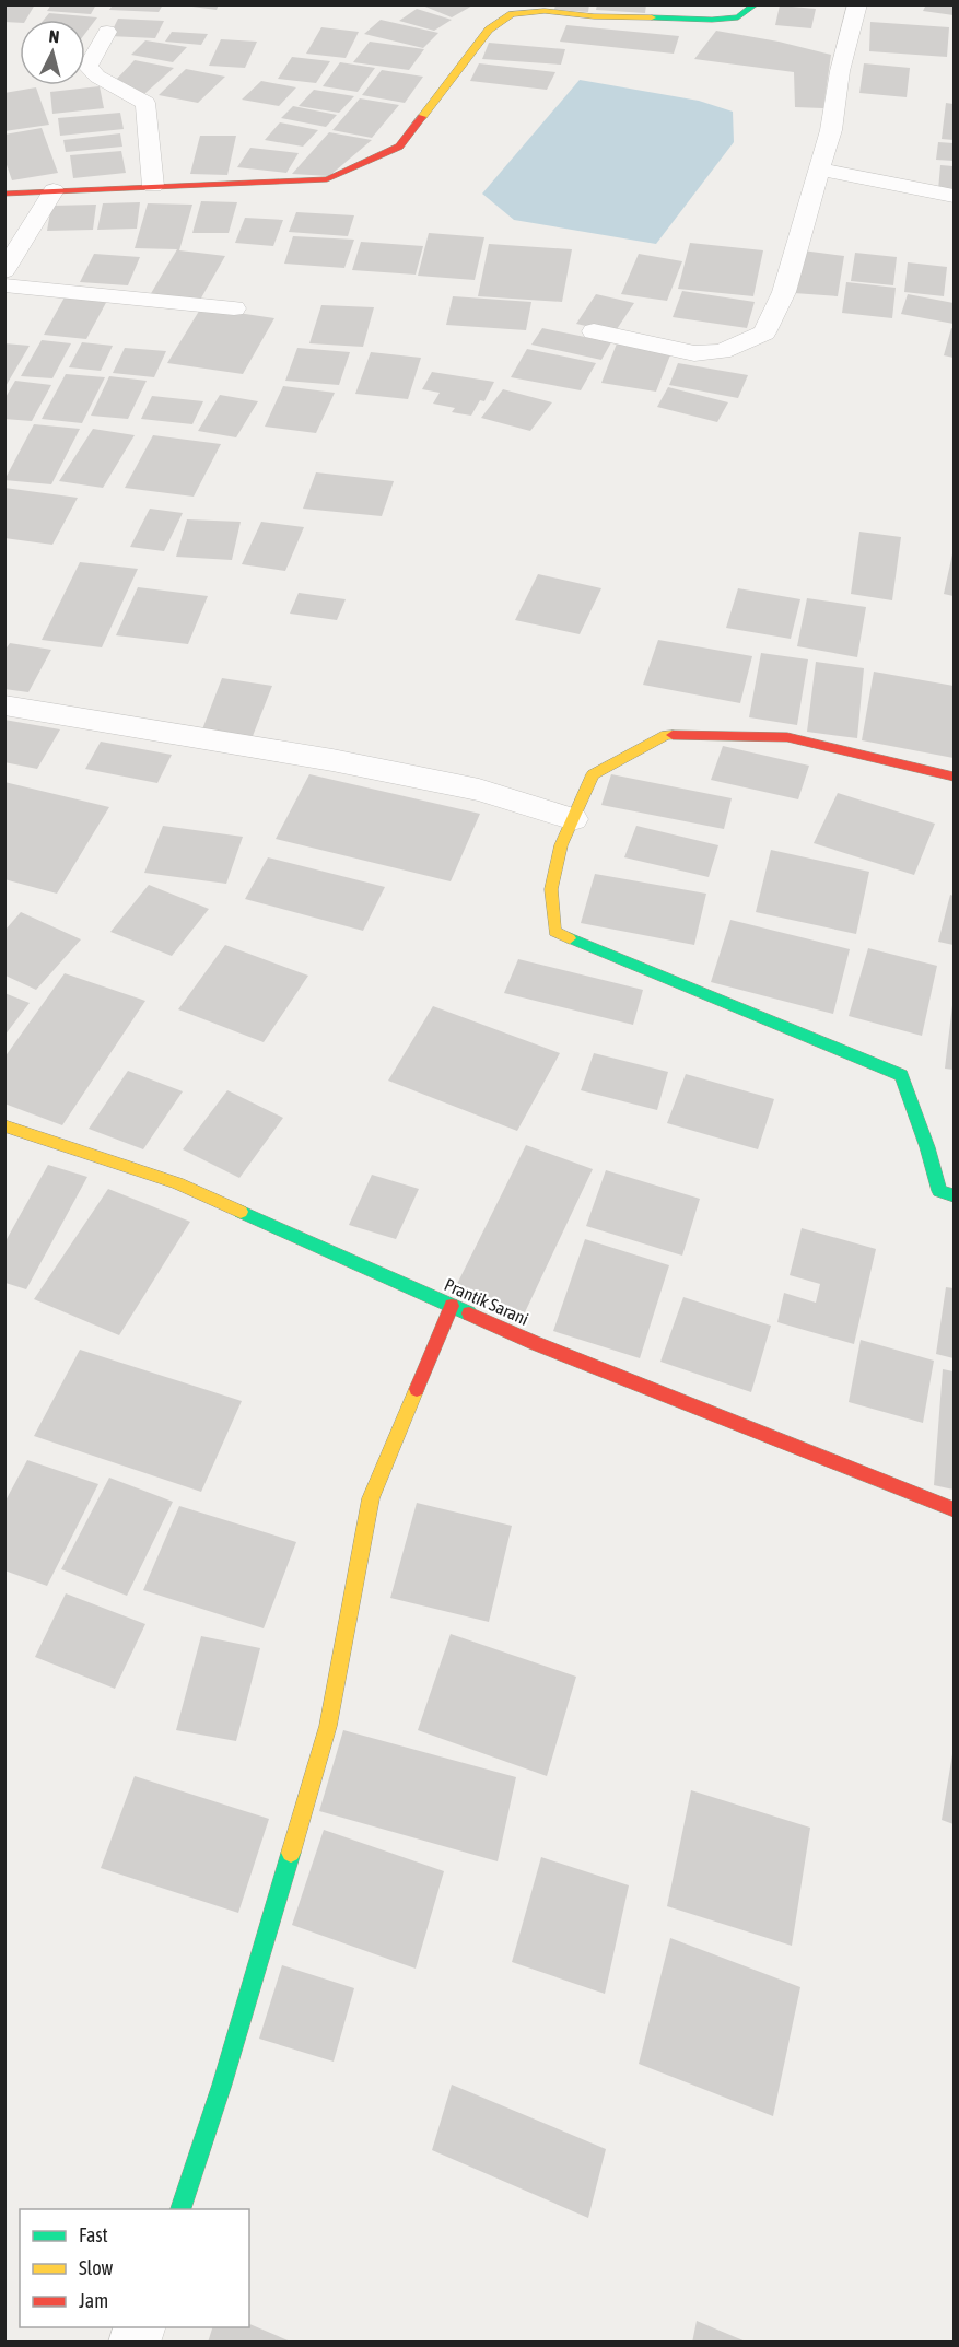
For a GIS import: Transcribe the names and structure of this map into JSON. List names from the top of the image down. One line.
{"streets":{"street":["Prantik Sarani"]},"legend":["Fast","Slow","Jam"],"north":"top"}
